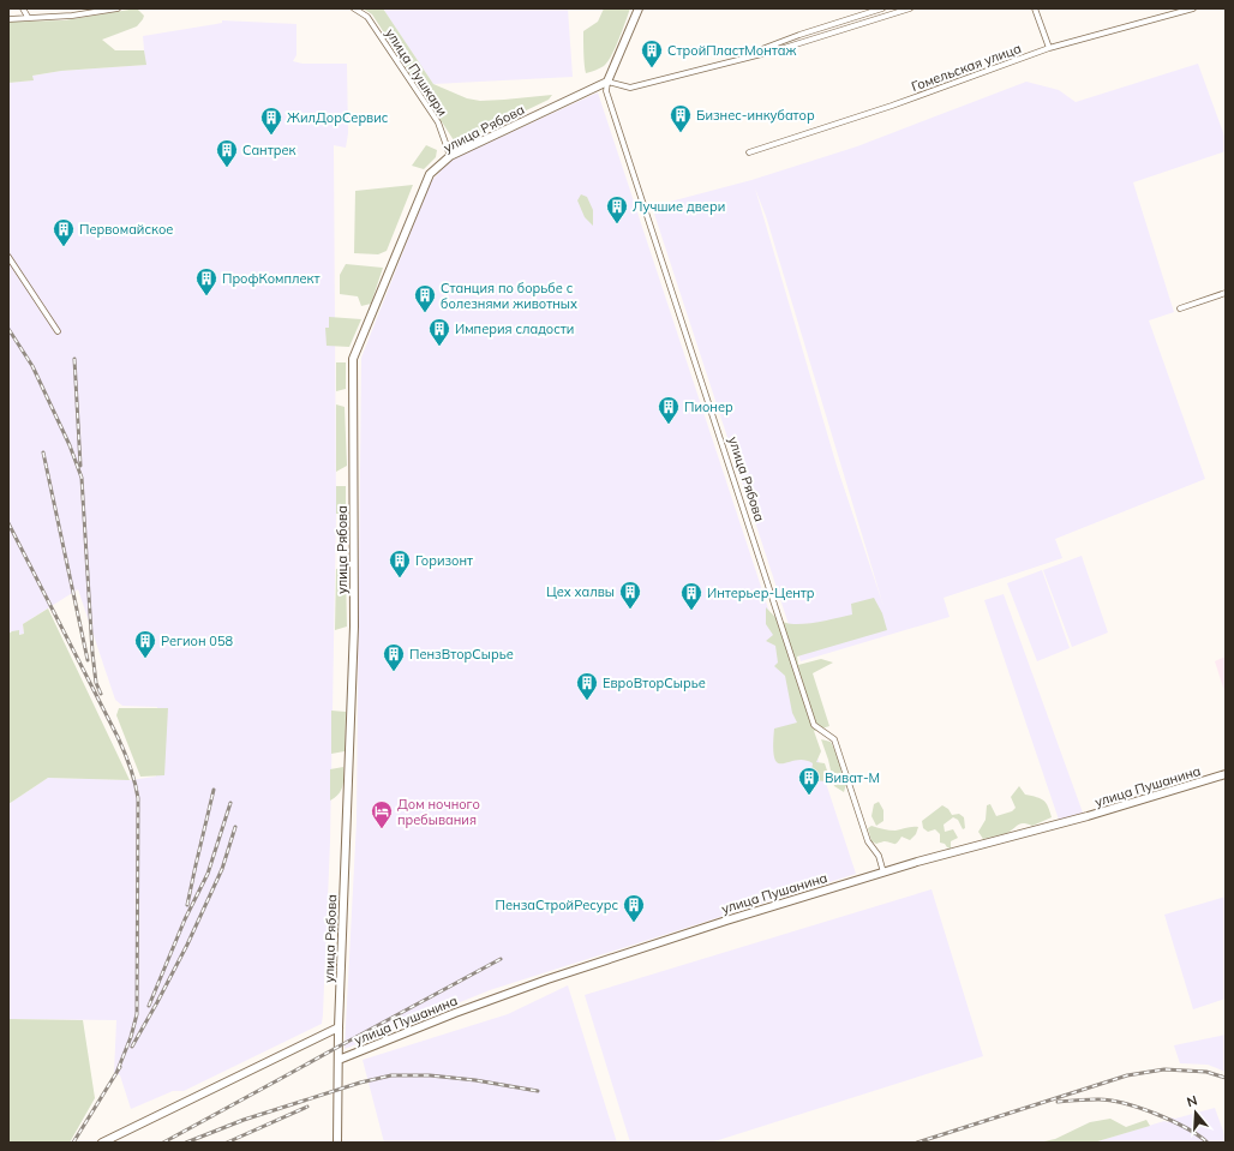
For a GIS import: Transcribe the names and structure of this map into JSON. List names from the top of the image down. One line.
{"streets":{"street":["Гомельская улица","улица Пушкари","улица Рябова","улица Пушанина"]},"crossings":[["улица Пушкари","улица Рябова"],["улица Рябова","улица Пушанина"]],"places":{"building":["СтройПластМонтаж","Бизнес-инкубатор","ЖилДорСервис","Сантрек","Лучшие двери","Первомайское","ПрофКомплект","Станция по борьбе с болезнями животных","Империя сладости","Пионер","Горизонт","Цех халвы","Интерьер-Центр","Регион 058","ПензВторСырье","ЕвроВторСырье","Виват-М","ПензаСтройРесурс"],"hotel":["Дом ночного пребывания"]},"north":"top"}
